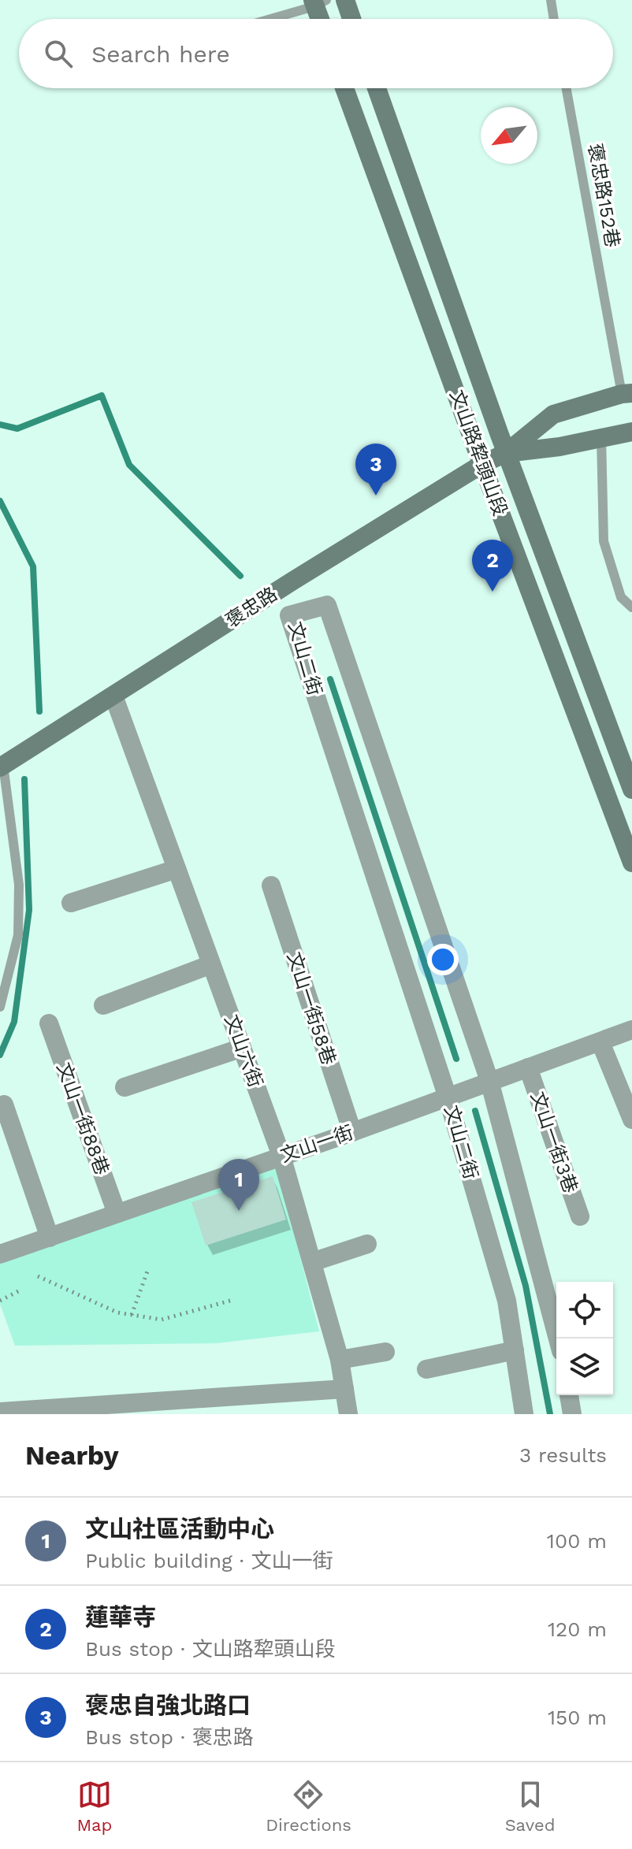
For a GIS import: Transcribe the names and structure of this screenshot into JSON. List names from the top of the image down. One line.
{"streets":{"main road":["文山路犂頭山段","褒忠路"],"street":["文山二街","文山一街58巷","文山六街","文山一街88巷","文山一街3巷","文山一街"],"lane":["褒忠路152巷"]},"crossings":[["褒忠路152巷","褒忠路"],["文山路犂頭山段","褒忠路"],["褒忠路","文山六街"],["文山二街","文山一街"],["文山一街58巷","文山一街"],["文山六街","文山一街"],["文山一街88巷","文山一街"],["文山一街3巷","文山一街"]],"north":"bottom left","page":{"search":"Search here","pins":["3","2","1"],"heading":["Nearby","3 results"],"list":[{"mark":"1","name":"文山社區活動中心","note":"Public building · 文山一街","value":"100 m"},{"mark":"2","name":"蓮華寺","note":"Bus stop · 文山路犂頭山段","value":"120 m"},{"mark":"3","name":"褒忠自強北路口","note":"Bus stop · 褒忠路","value":"150 m"}],"nav":["Map","Directions","Saved"]}}
